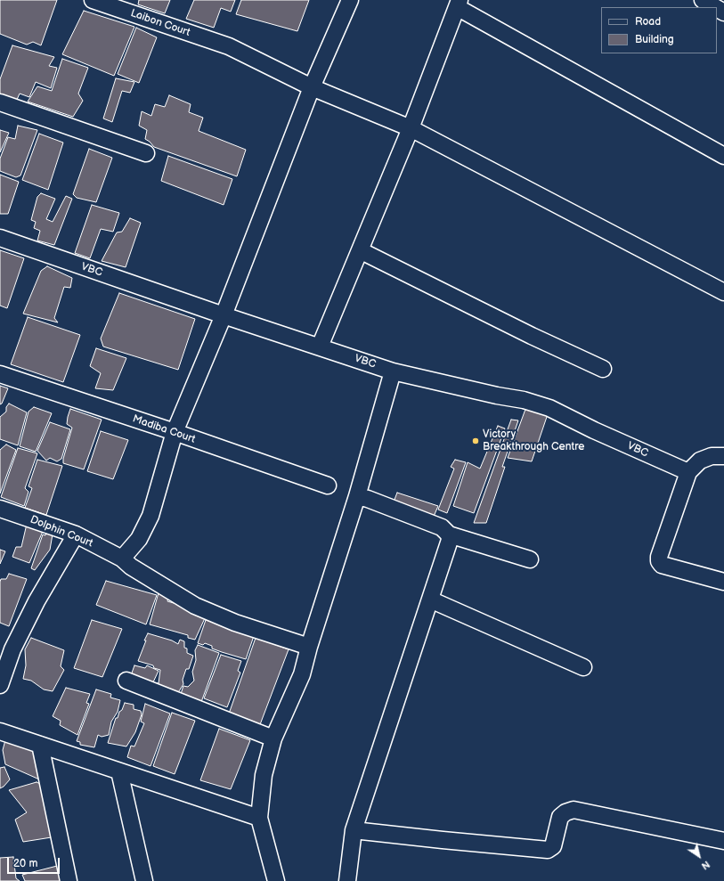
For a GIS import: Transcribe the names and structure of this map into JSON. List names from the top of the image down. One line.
{"streets":{"street":["Laibon Court","VBC","Madiba Court","Dolphin Court"]},"places":["Victory Breakthrough Centre"],"legend":["Road","Building"],"scale_bar":"20 m","north":"bottom right"}
